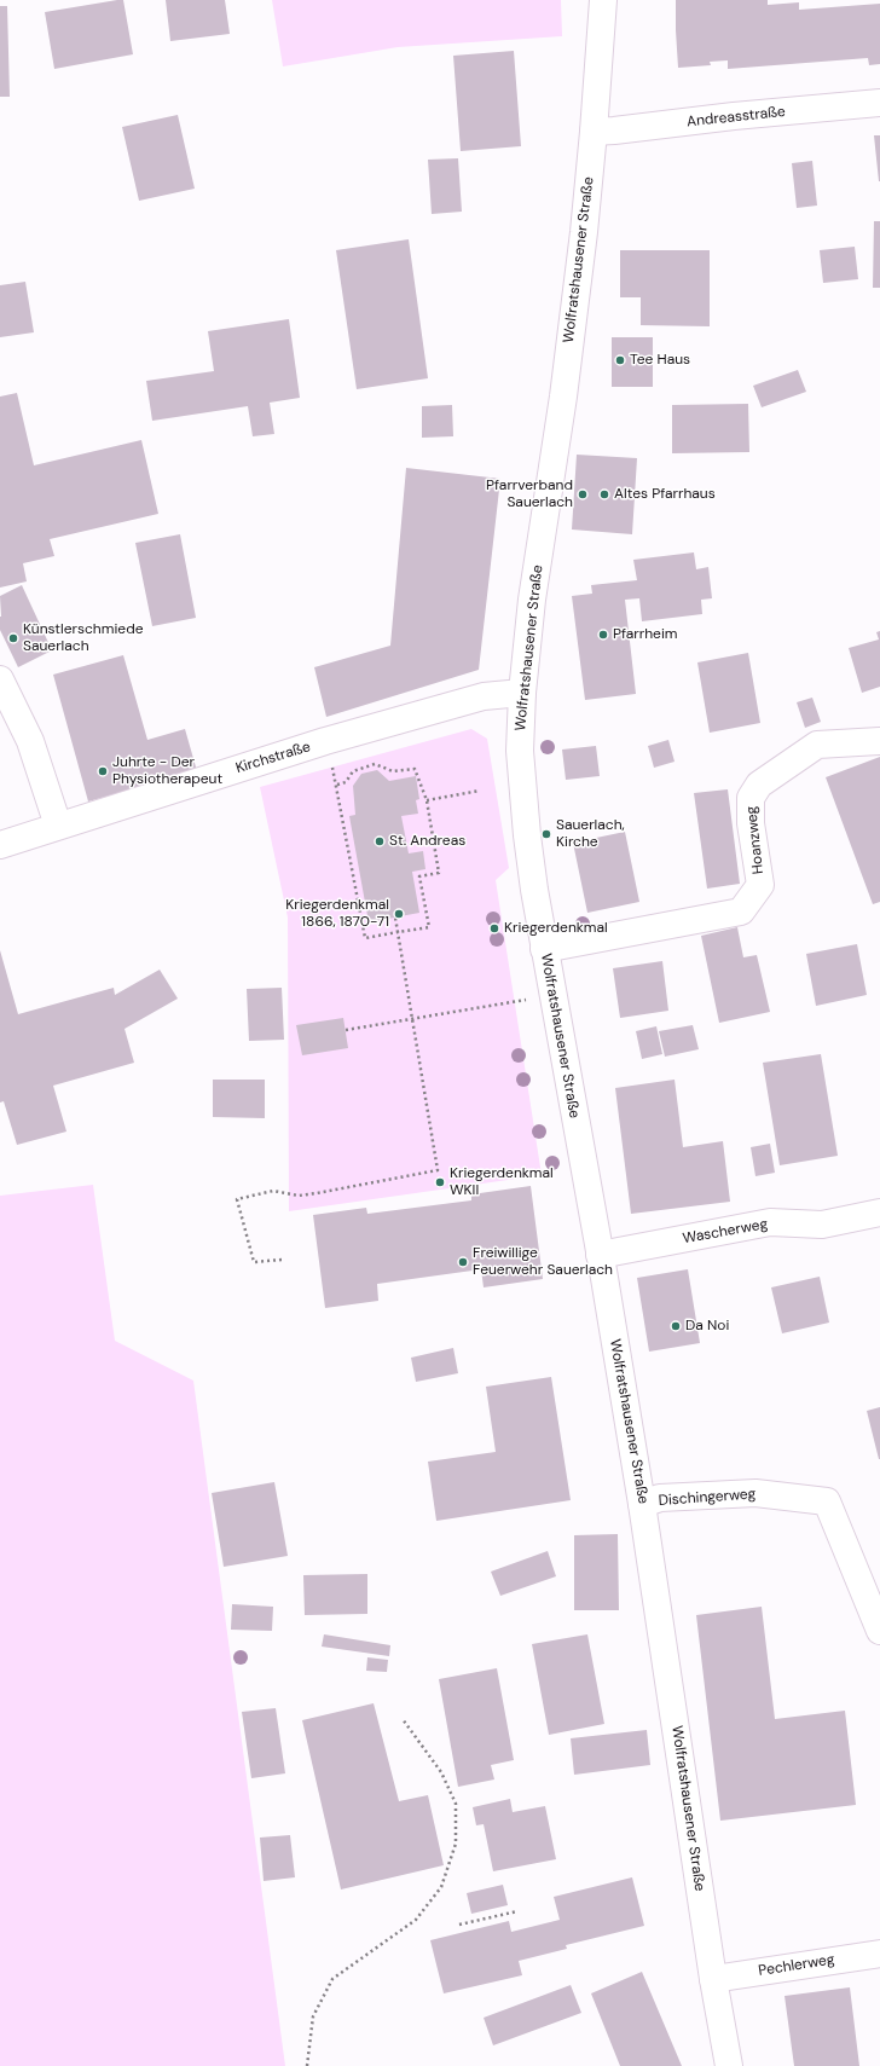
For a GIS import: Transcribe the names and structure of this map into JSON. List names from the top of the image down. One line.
{"streets":{"street":["Andreasstraße","Wolfratshausener Straße","Kirchstraße","Hoanzweg","Wascherweg","Dischingerweg","Pechlerweg"]},"crossings":[["Andreasstraße","Wolfratshausener Straße"],["Wolfratshausener Straße","Kirchstraße"],["Wolfratshausener Straße","Hoanzweg"],["Wolfratshausener Straße","Wascherweg"],["Wolfratshausener Straße","Dischingerweg"],["Wolfratshausener Straße","Pechlerweg"]],"places":["Tee Haus","Pfarrverband Sauerlach","Altes Pfarrhaus","Pfarrheim","Künstlerschmiede Sauerlach","Juhrte - Der Physiotherapeut","Sauerlach, Kirche","St. Andreas","Kriegerdenkmal 1866, 1870-71","Kriegerdenkmal","Kriegerdenkmal WKII","Freiwillige Feuerwehr Sauerlach","Da Noi"]}
